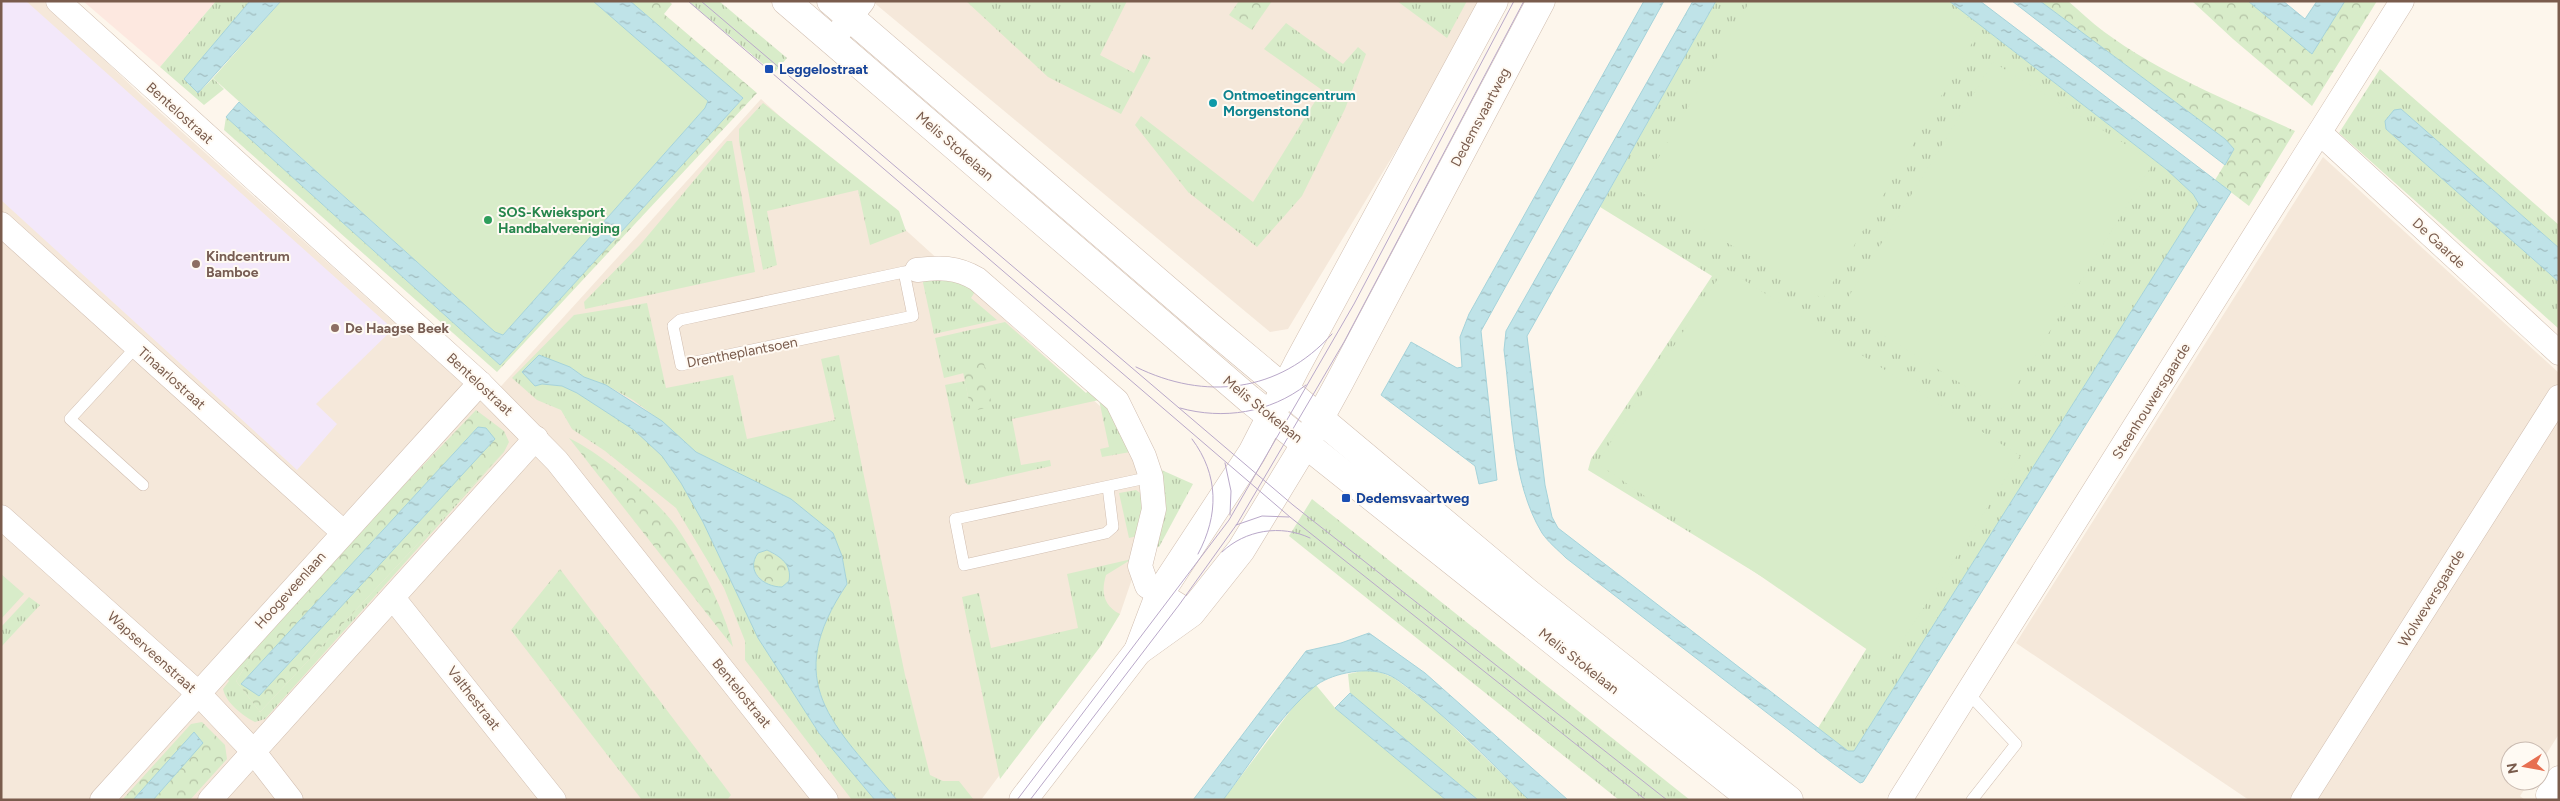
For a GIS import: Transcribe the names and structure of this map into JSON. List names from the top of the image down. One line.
{"streets":{"street":["Bentelostraat","Dedemsvaartweg","Melis Stokelaan","De Gaarde","Drentheplantsoen","Tinaarlostraat","Steenhouwersgaarde","Hoogeveenlaan","Wolweversgaarde","Wapserveenstraat","Valthestraat"]},"crossings":[["Bentelostraat","Hoogeveenlaan"],["Dedemsvaartweg","Melis Stokelaan"],["Dedemsvaartweg","Drentheplantsoen"],["De Gaarde","Steenhouwersgaarde"],["Tinaarlostraat","Hoogeveenlaan"],["Hoogeveenlaan","Wapserveenstraat"]],"places":{"transit":["Leggelostraat","Dedemsvaartweg"],"other":["Ontmoetingcentrum Morgenstond","SOS-Kwieksport Handbalvereniging","Kindcentrum Bamboe","De Haagse Beek"]},"north":"left"}
